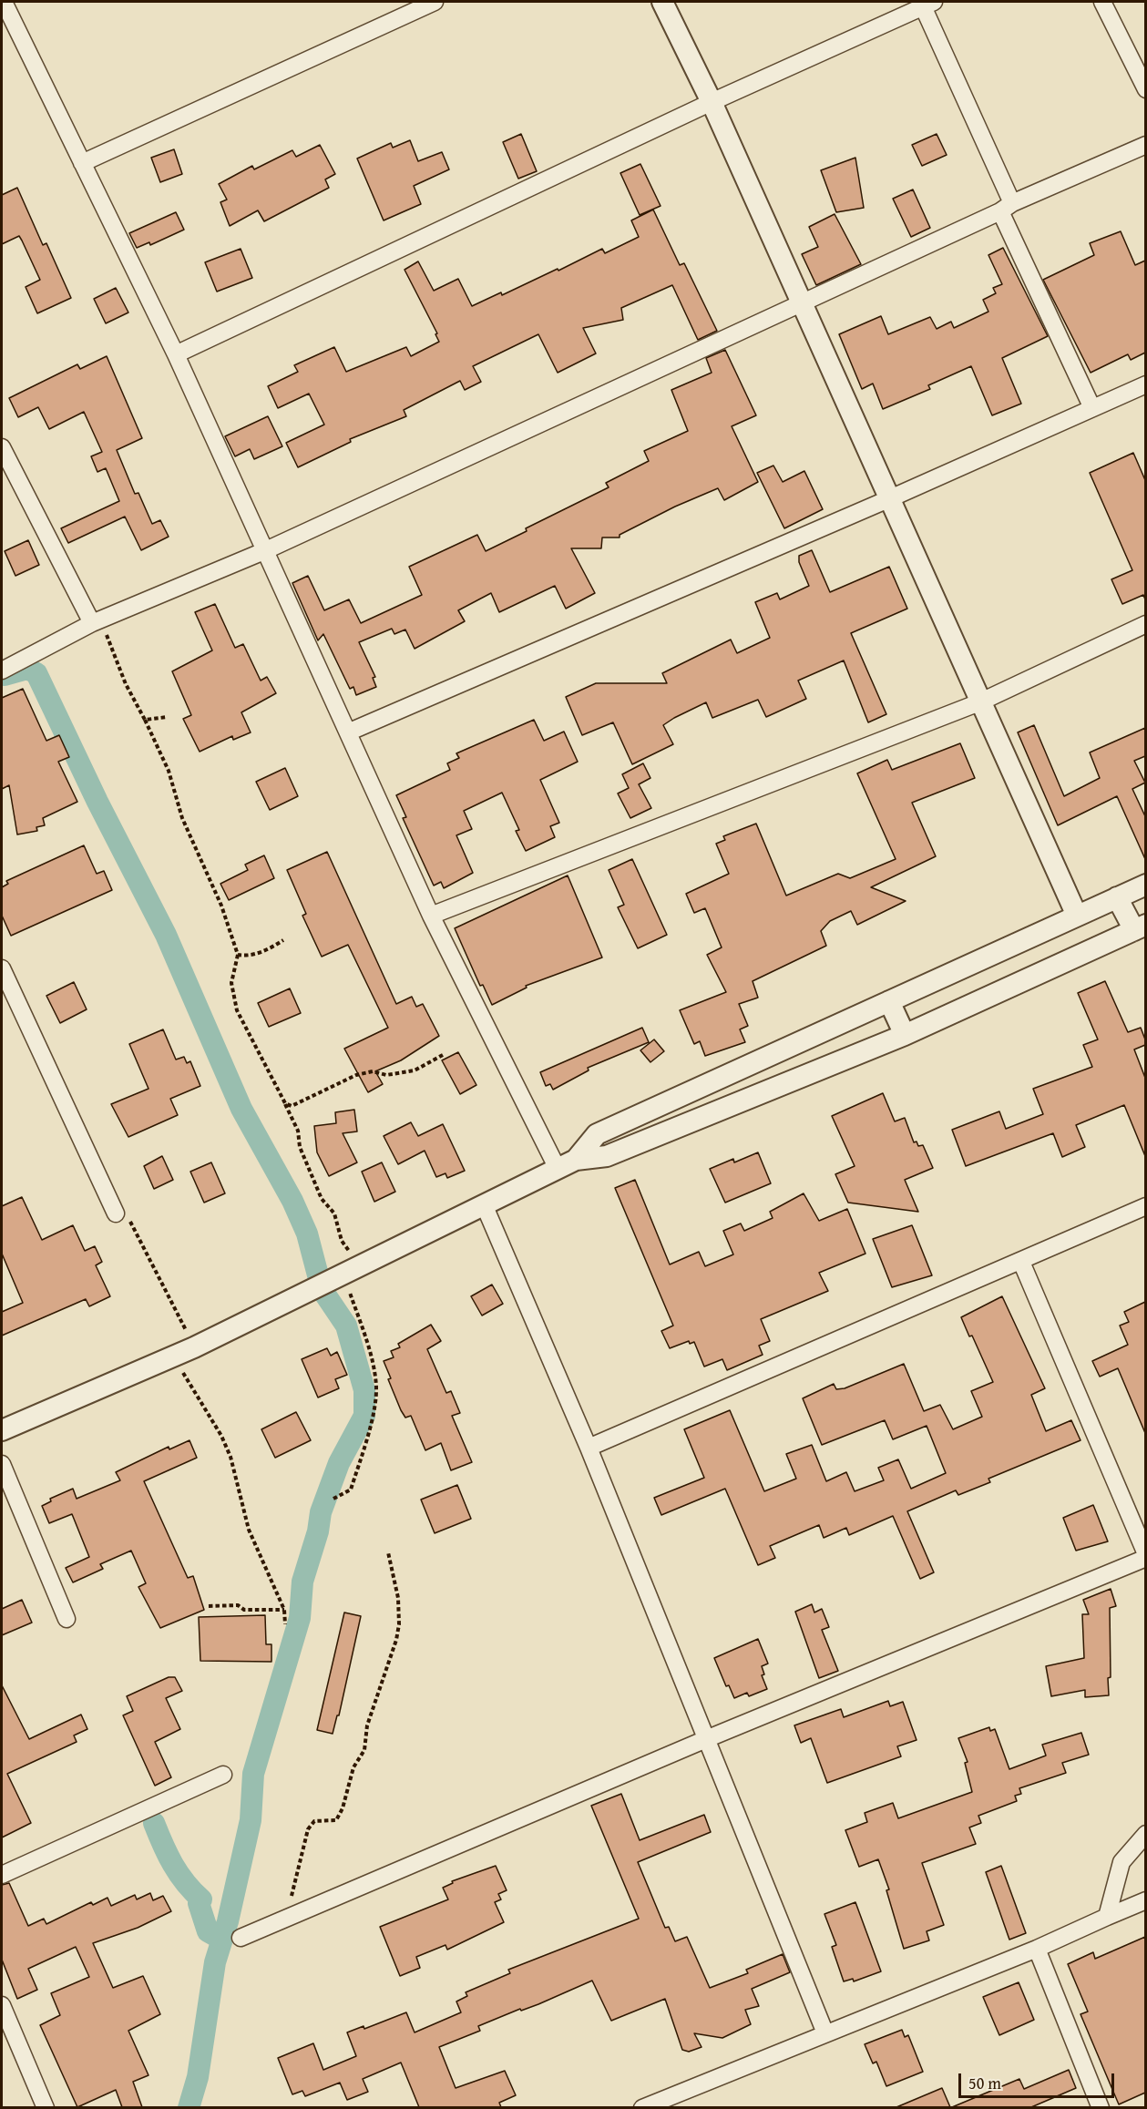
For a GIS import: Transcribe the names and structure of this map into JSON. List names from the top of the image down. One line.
{"scale_bar":"50 m"}
